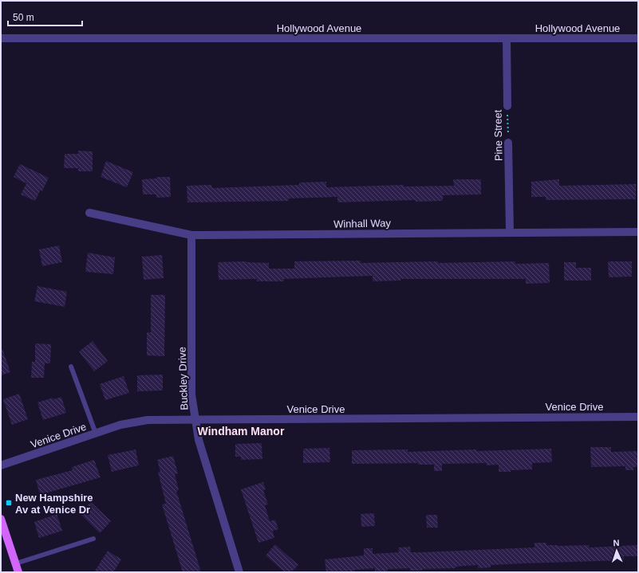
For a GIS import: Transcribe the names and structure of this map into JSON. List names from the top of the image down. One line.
{"streets":{"street":["Hollywood Avenue","Pine Street","Winhall Way","Buckley Drive","Venice Drive"]},"crossings":[["Hollywood Avenue","Pine Street"],["Pine Street","Winhall Way"],["Winhall Way","Buckley Drive"],["Buckley Drive","Venice Drive"]],"districts":["Windham Manor"],"places":{"transit":["New Hampshire Av at Venice Dr"]},"scale_bar":"50 m","north":"top"}
